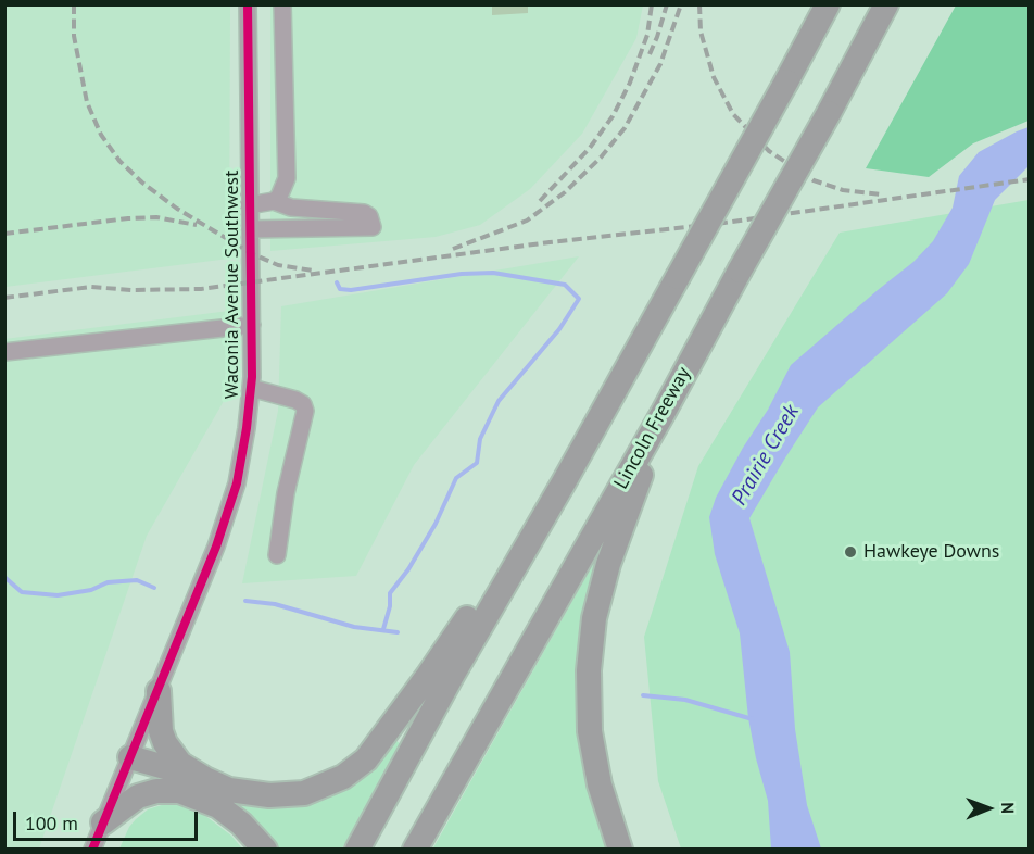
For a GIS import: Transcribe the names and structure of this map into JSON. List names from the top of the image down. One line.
{"streets":{"highway":["Lincoln Freeway"],"street":["Waconia Avenue Southwest"]},"water":["Prairie Creek"],"places":["Hawkeye Downs"],"scale_bar":"100 m","north":"right"}
